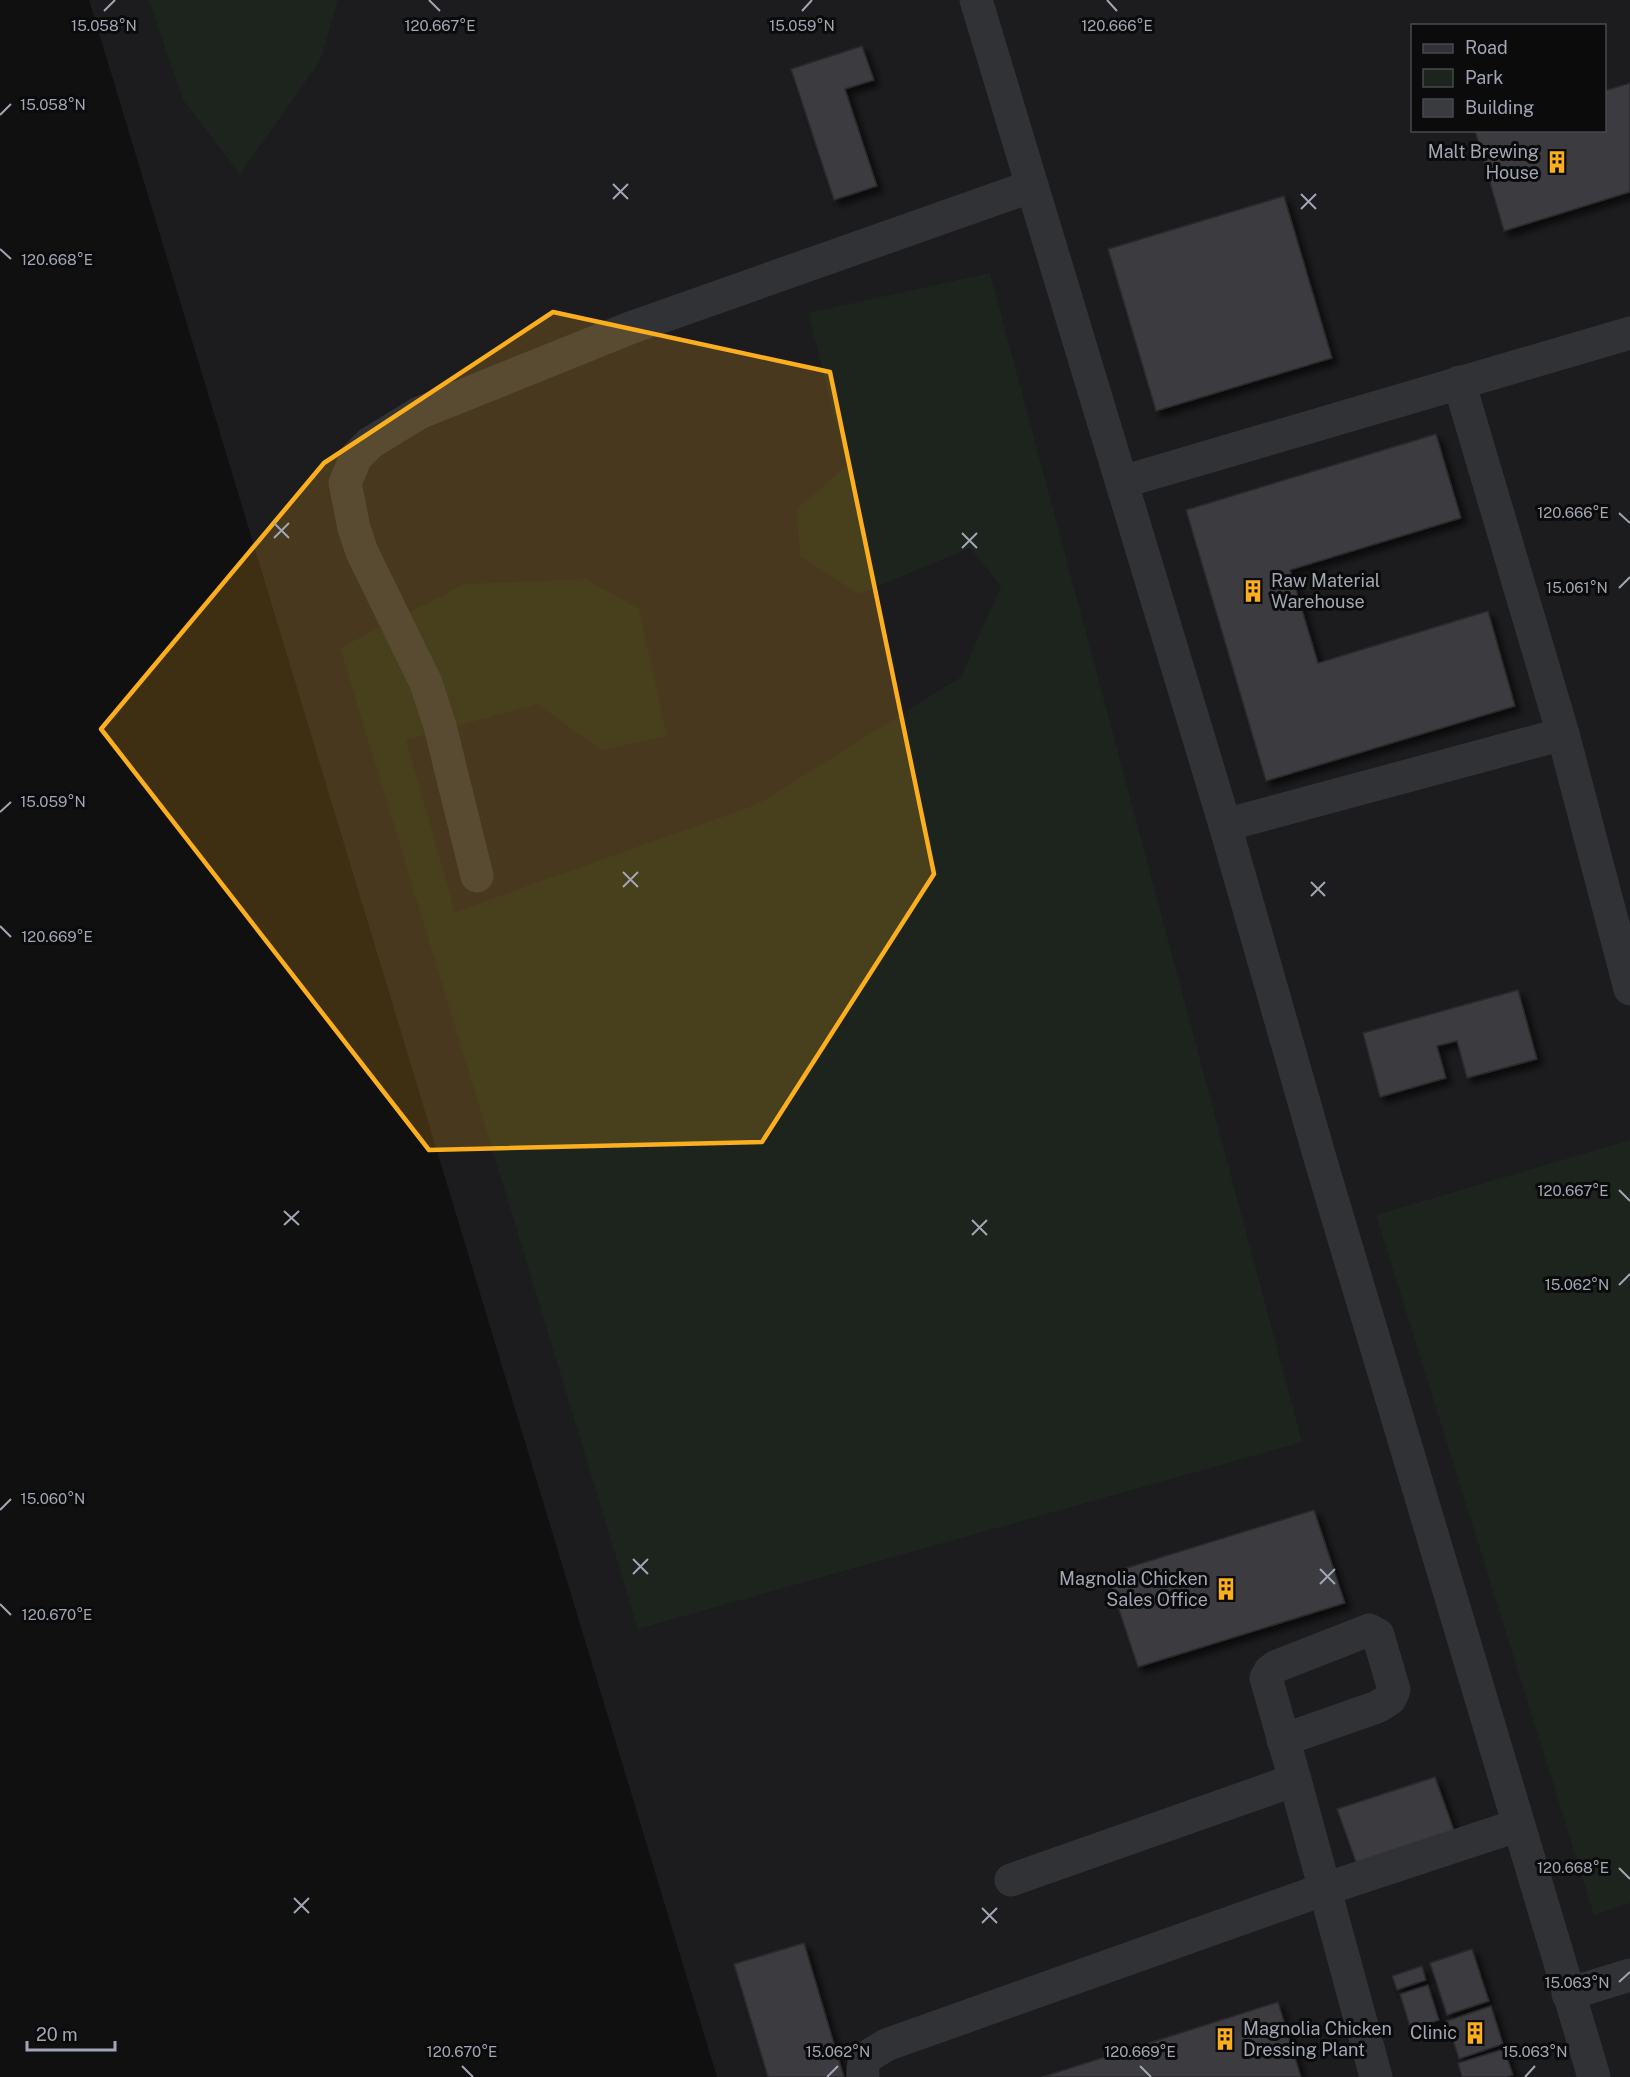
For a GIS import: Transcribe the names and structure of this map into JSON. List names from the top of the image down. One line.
{"places":{"building":["Malt Brewing House","Raw Material Warehouse","Magnolia Chicken Sales Office","Clinic","Magnolia Chicken Dressing Plant"]},"legend":["Road","Park","Building"],"scale_bar":"20 m","coordinates":["15.058°N","120.667°E","15.059°N","120.666°E","120.668°E","15.061°N","120.669°E","15.062°N","15.060°N","120.670°E","15.063°N"]}
